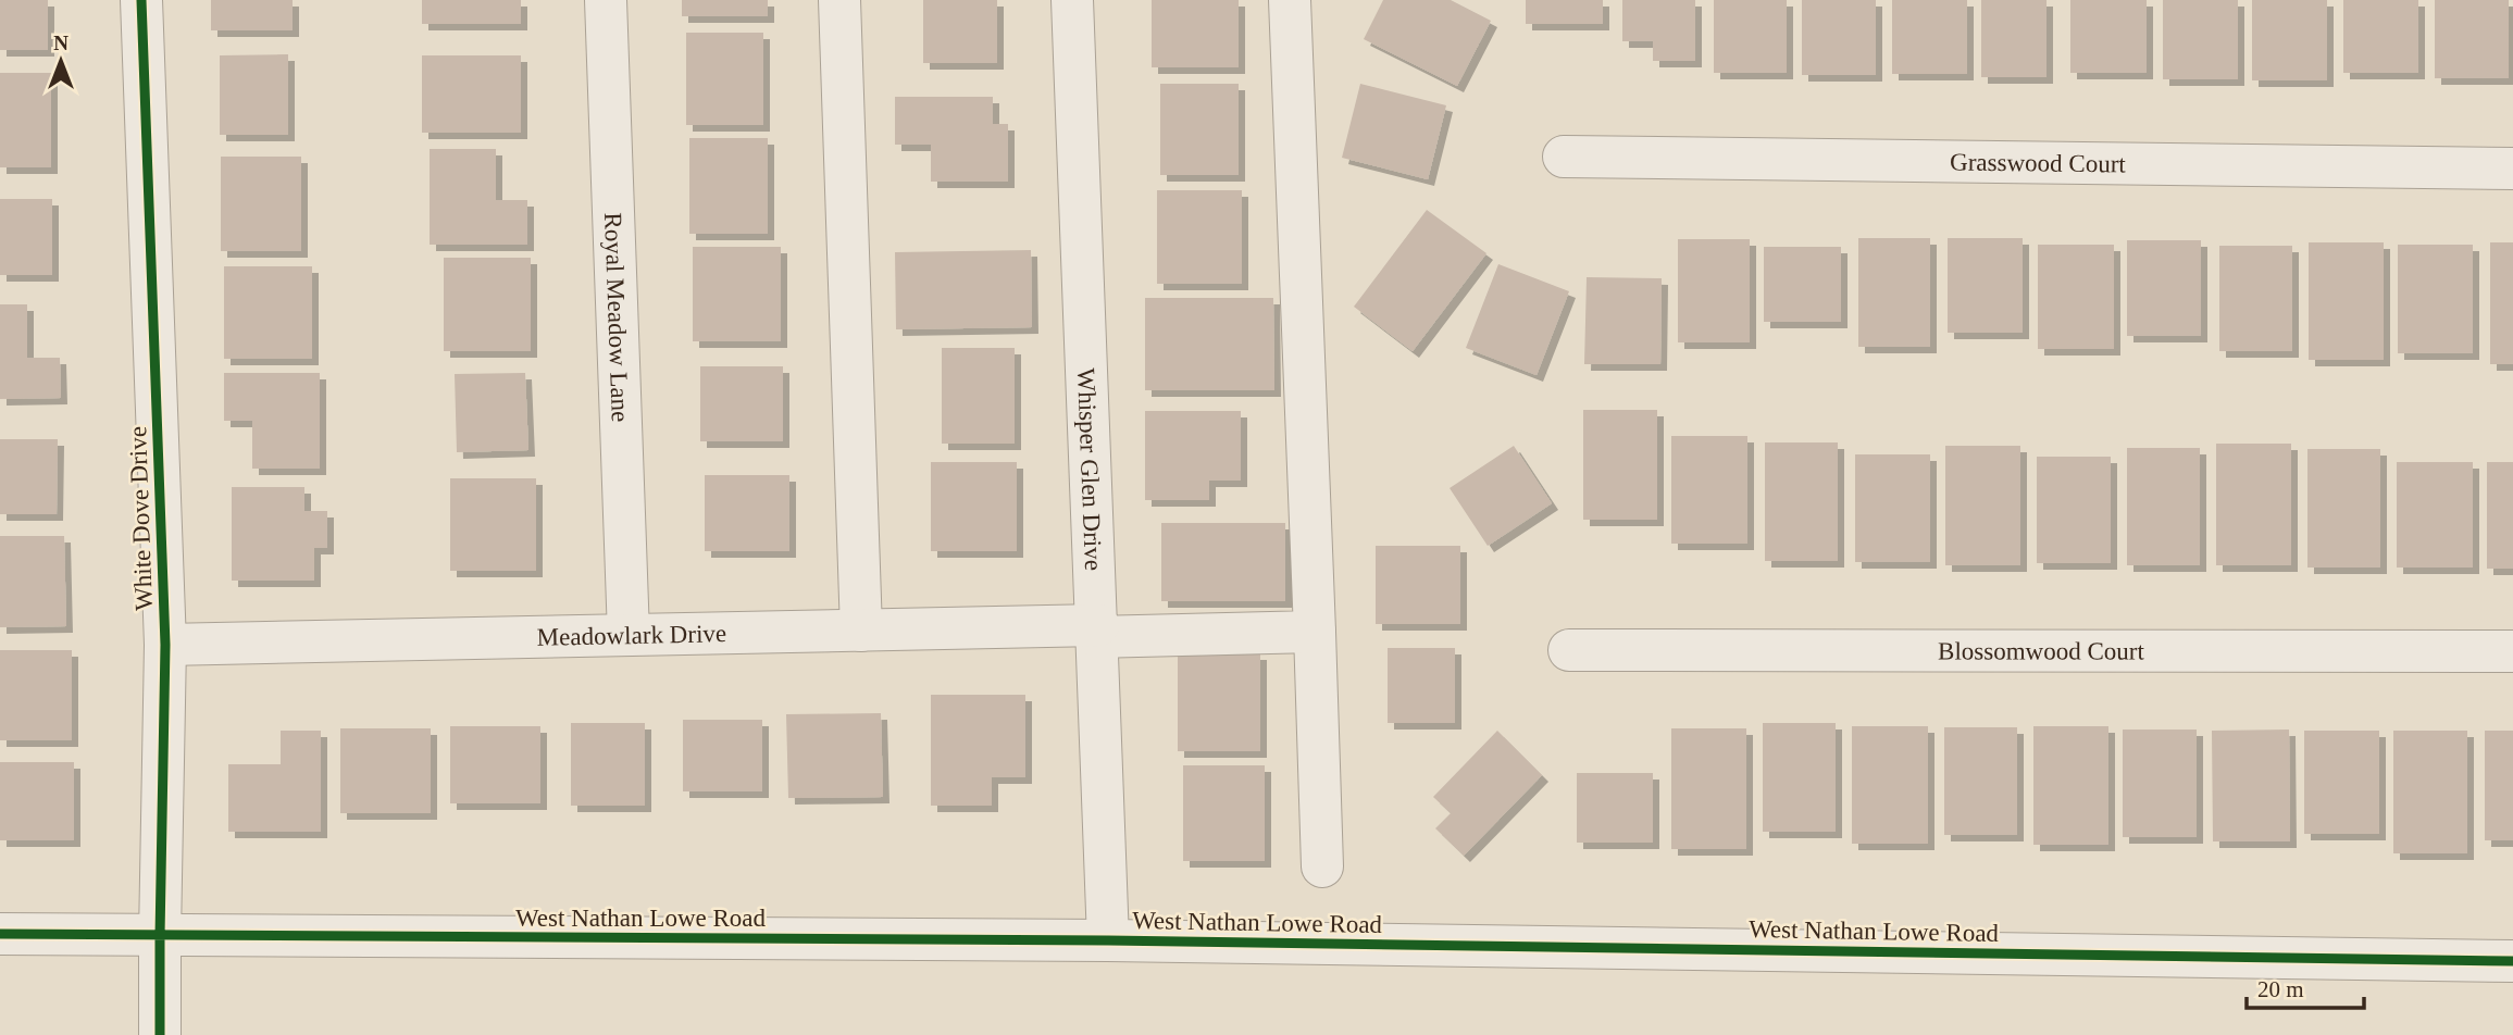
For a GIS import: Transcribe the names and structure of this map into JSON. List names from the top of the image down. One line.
{"streets":{"street":["Grasswood Court","Royal Meadow Lane","Whisper Glen Drive","White Dove Drive","Meadowlark Drive","Blossomwood Court","West Nathan Lowe Road"]},"crossings":[["Royal Meadow Lane","Meadowlark Drive"],["Whisper Glen Drive","Meadowlark Drive"],["Whisper Glen Drive","West Nathan Lowe Road"],["White Dove Drive","Meadowlark Drive"],["White Dove Drive","West Nathan Lowe Road"]],"scale_bar":"20 m","north":"top"}
